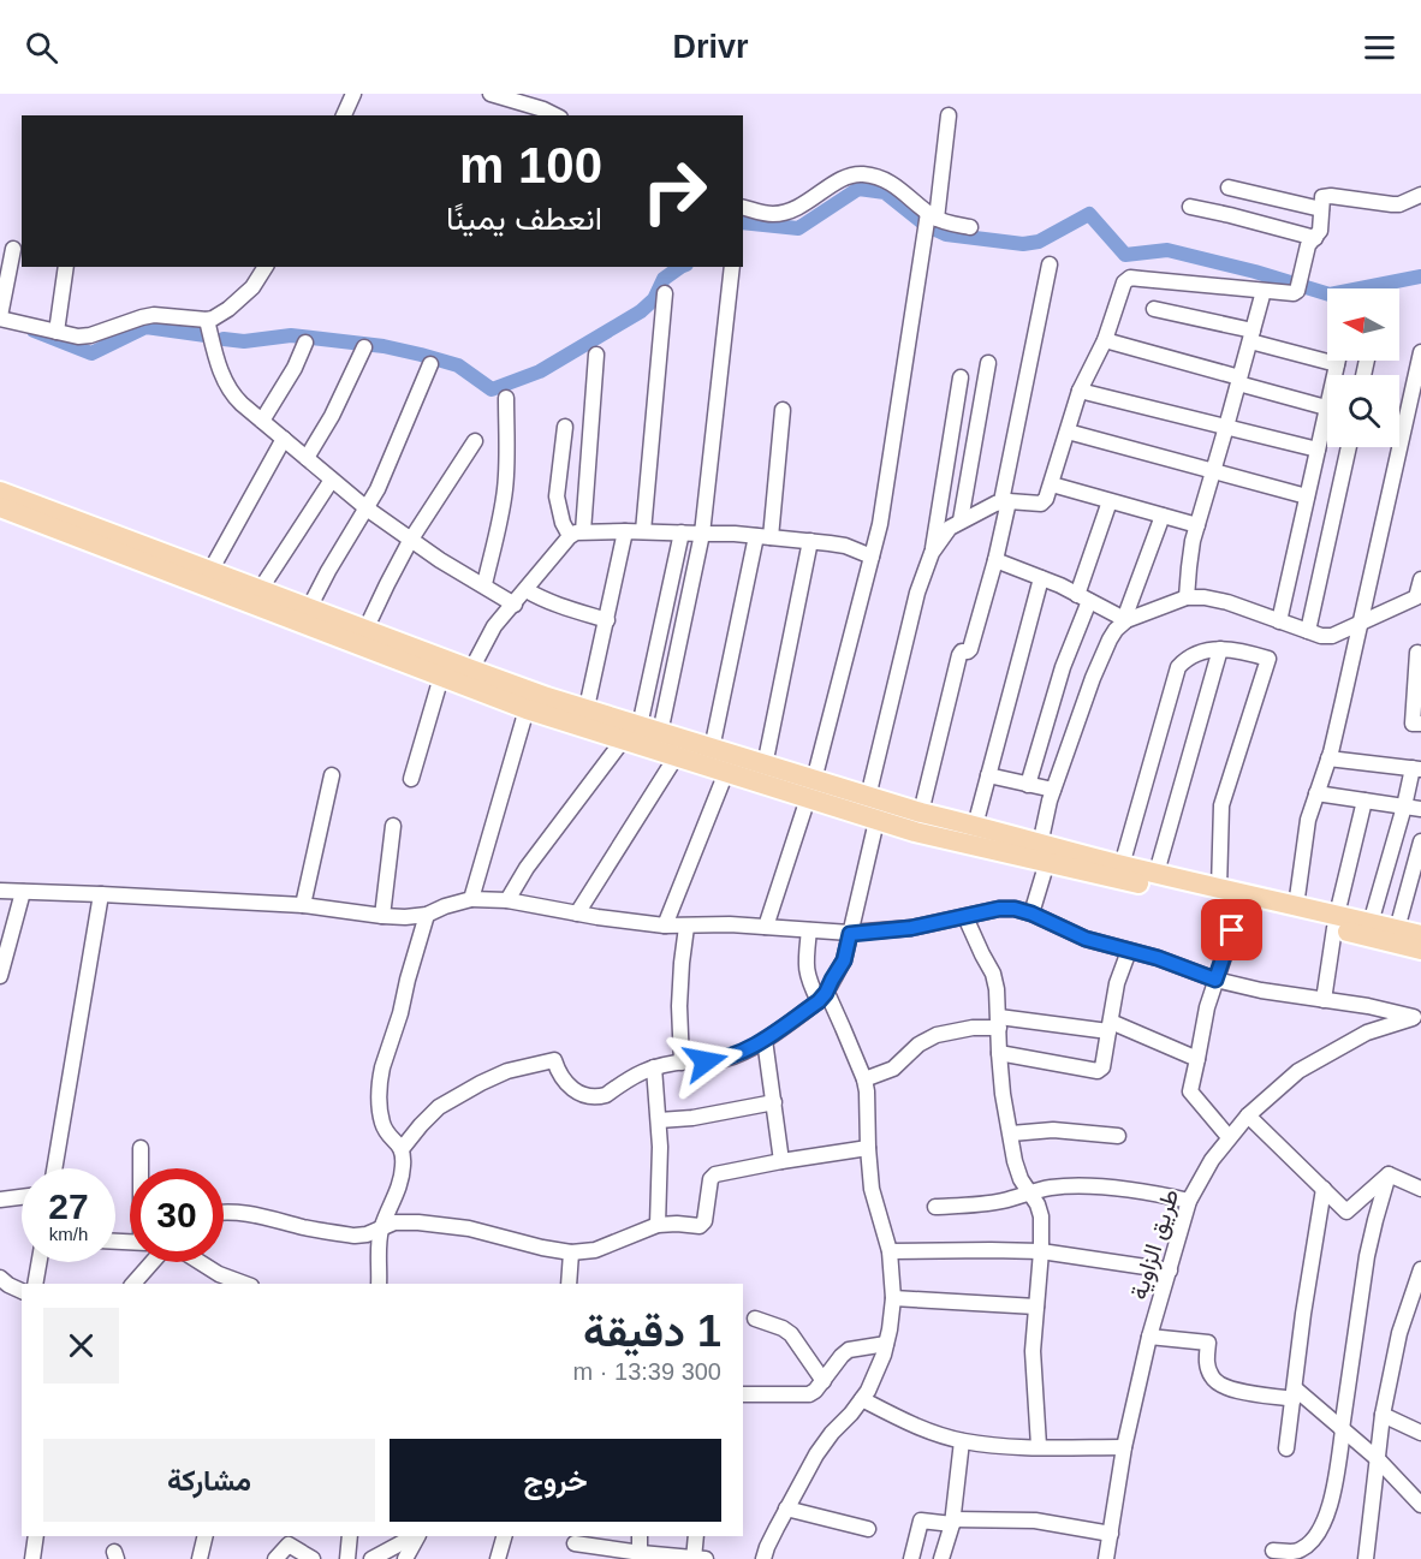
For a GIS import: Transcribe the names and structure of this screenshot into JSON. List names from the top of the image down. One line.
{"streets":{"street":["طريق الزاوية"]},"north":"left","page":{"header":"Drivr","turn":["100 m","انعطف يمينًا"],"speed":"27 km/h","limit":"30","heading":["1 دقيقة","300 m · 13:39"],"buttons":["خروج","مشاركة"]}}
